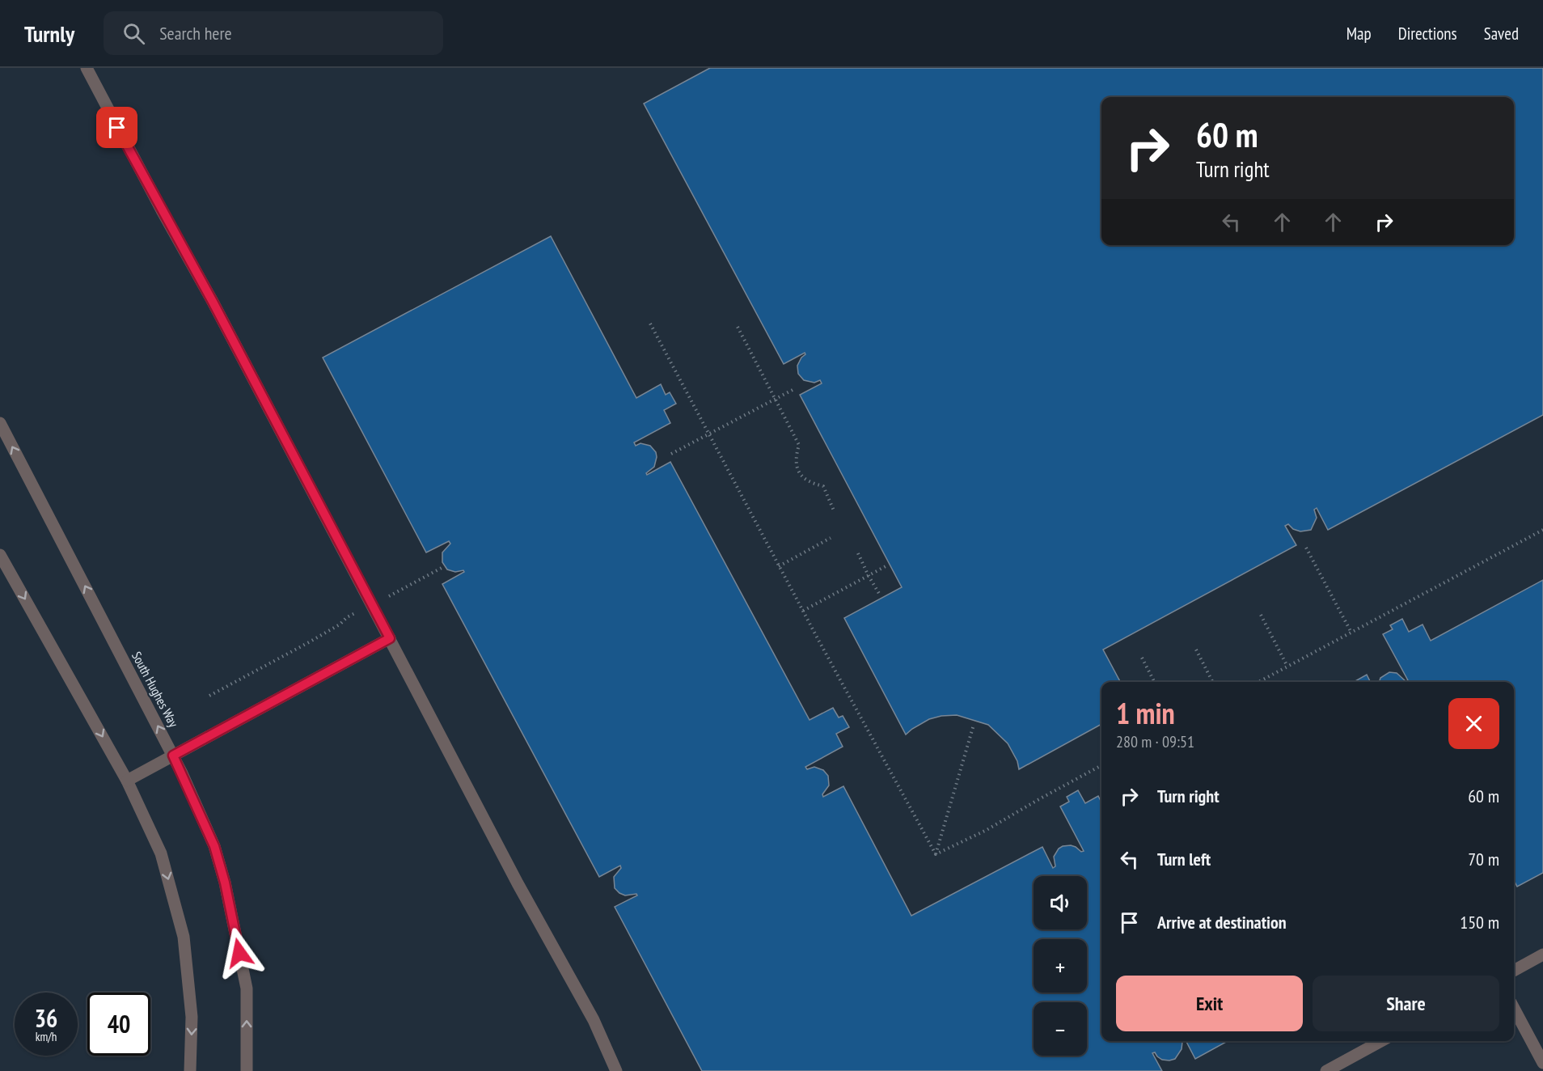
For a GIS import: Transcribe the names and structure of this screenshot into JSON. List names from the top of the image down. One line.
{"streets":{"street":["South Hughes Way"]},"page":{"header":"Turnly","search":"Search here","nav":["Map","Directions","Saved"],"turn":["60 m","Turn right"],"heading":["1 min","280 m · 09:51"],"list":[{"name":"Turn right","value":"60 m"},{"name":"Turn left","value":"70 m"},{"name":"Arrive at destination","value":"150 m"}],"map_buttons":["+","−"],"buttons":["Exit","Share"],"speed":"36 km/h","limit":"40"}}
